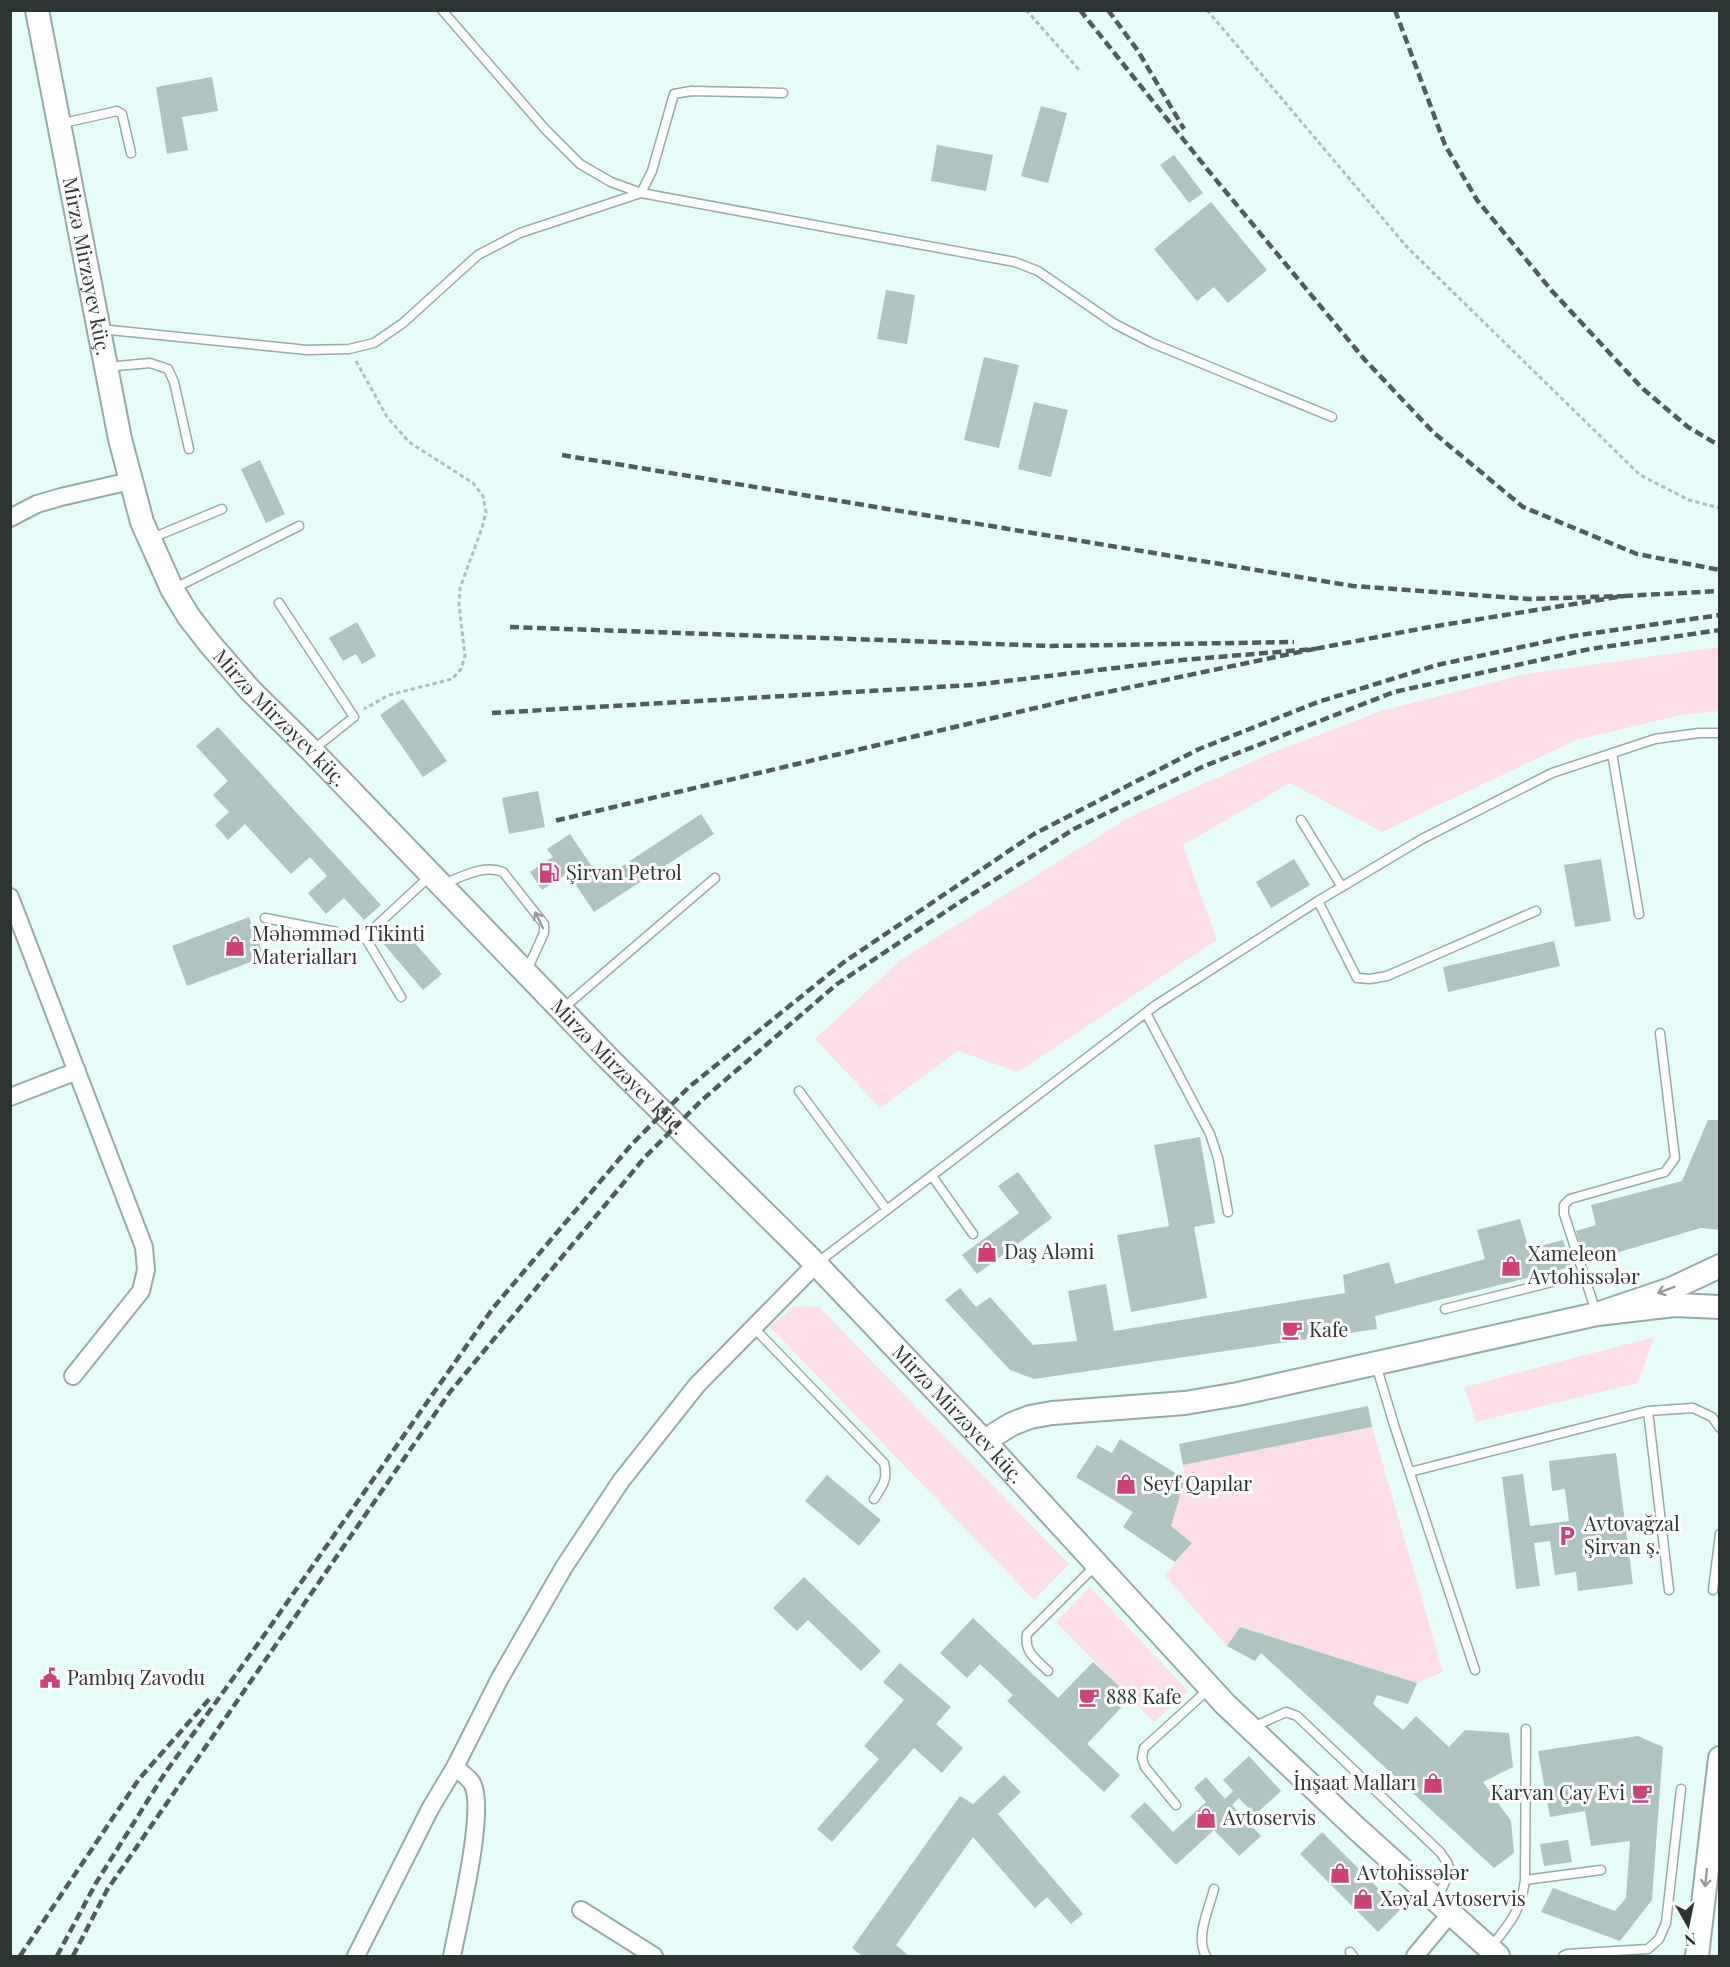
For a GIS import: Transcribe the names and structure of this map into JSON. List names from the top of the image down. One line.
{"streets":{"main road":["Mirzə Mirzəyev küç."]},"places":{"fuel station":["Şirvan Petrol"],"shop":["Məhəmməd Tikinti Materialları","Daş Aləmi","Xameleon Avtohissələr","Seyf Qapılar","İnşaat Malları","Avtoservis","Avtohissələr","Xəyal Avtoservis"],"cafe":["Kafe","888 Kafe","Karvan Çay Evi"],"parking":["Avtovağzal Şirvan ş."],"public building":["Pambıq Zavodu"]},"north":"bottom"}
